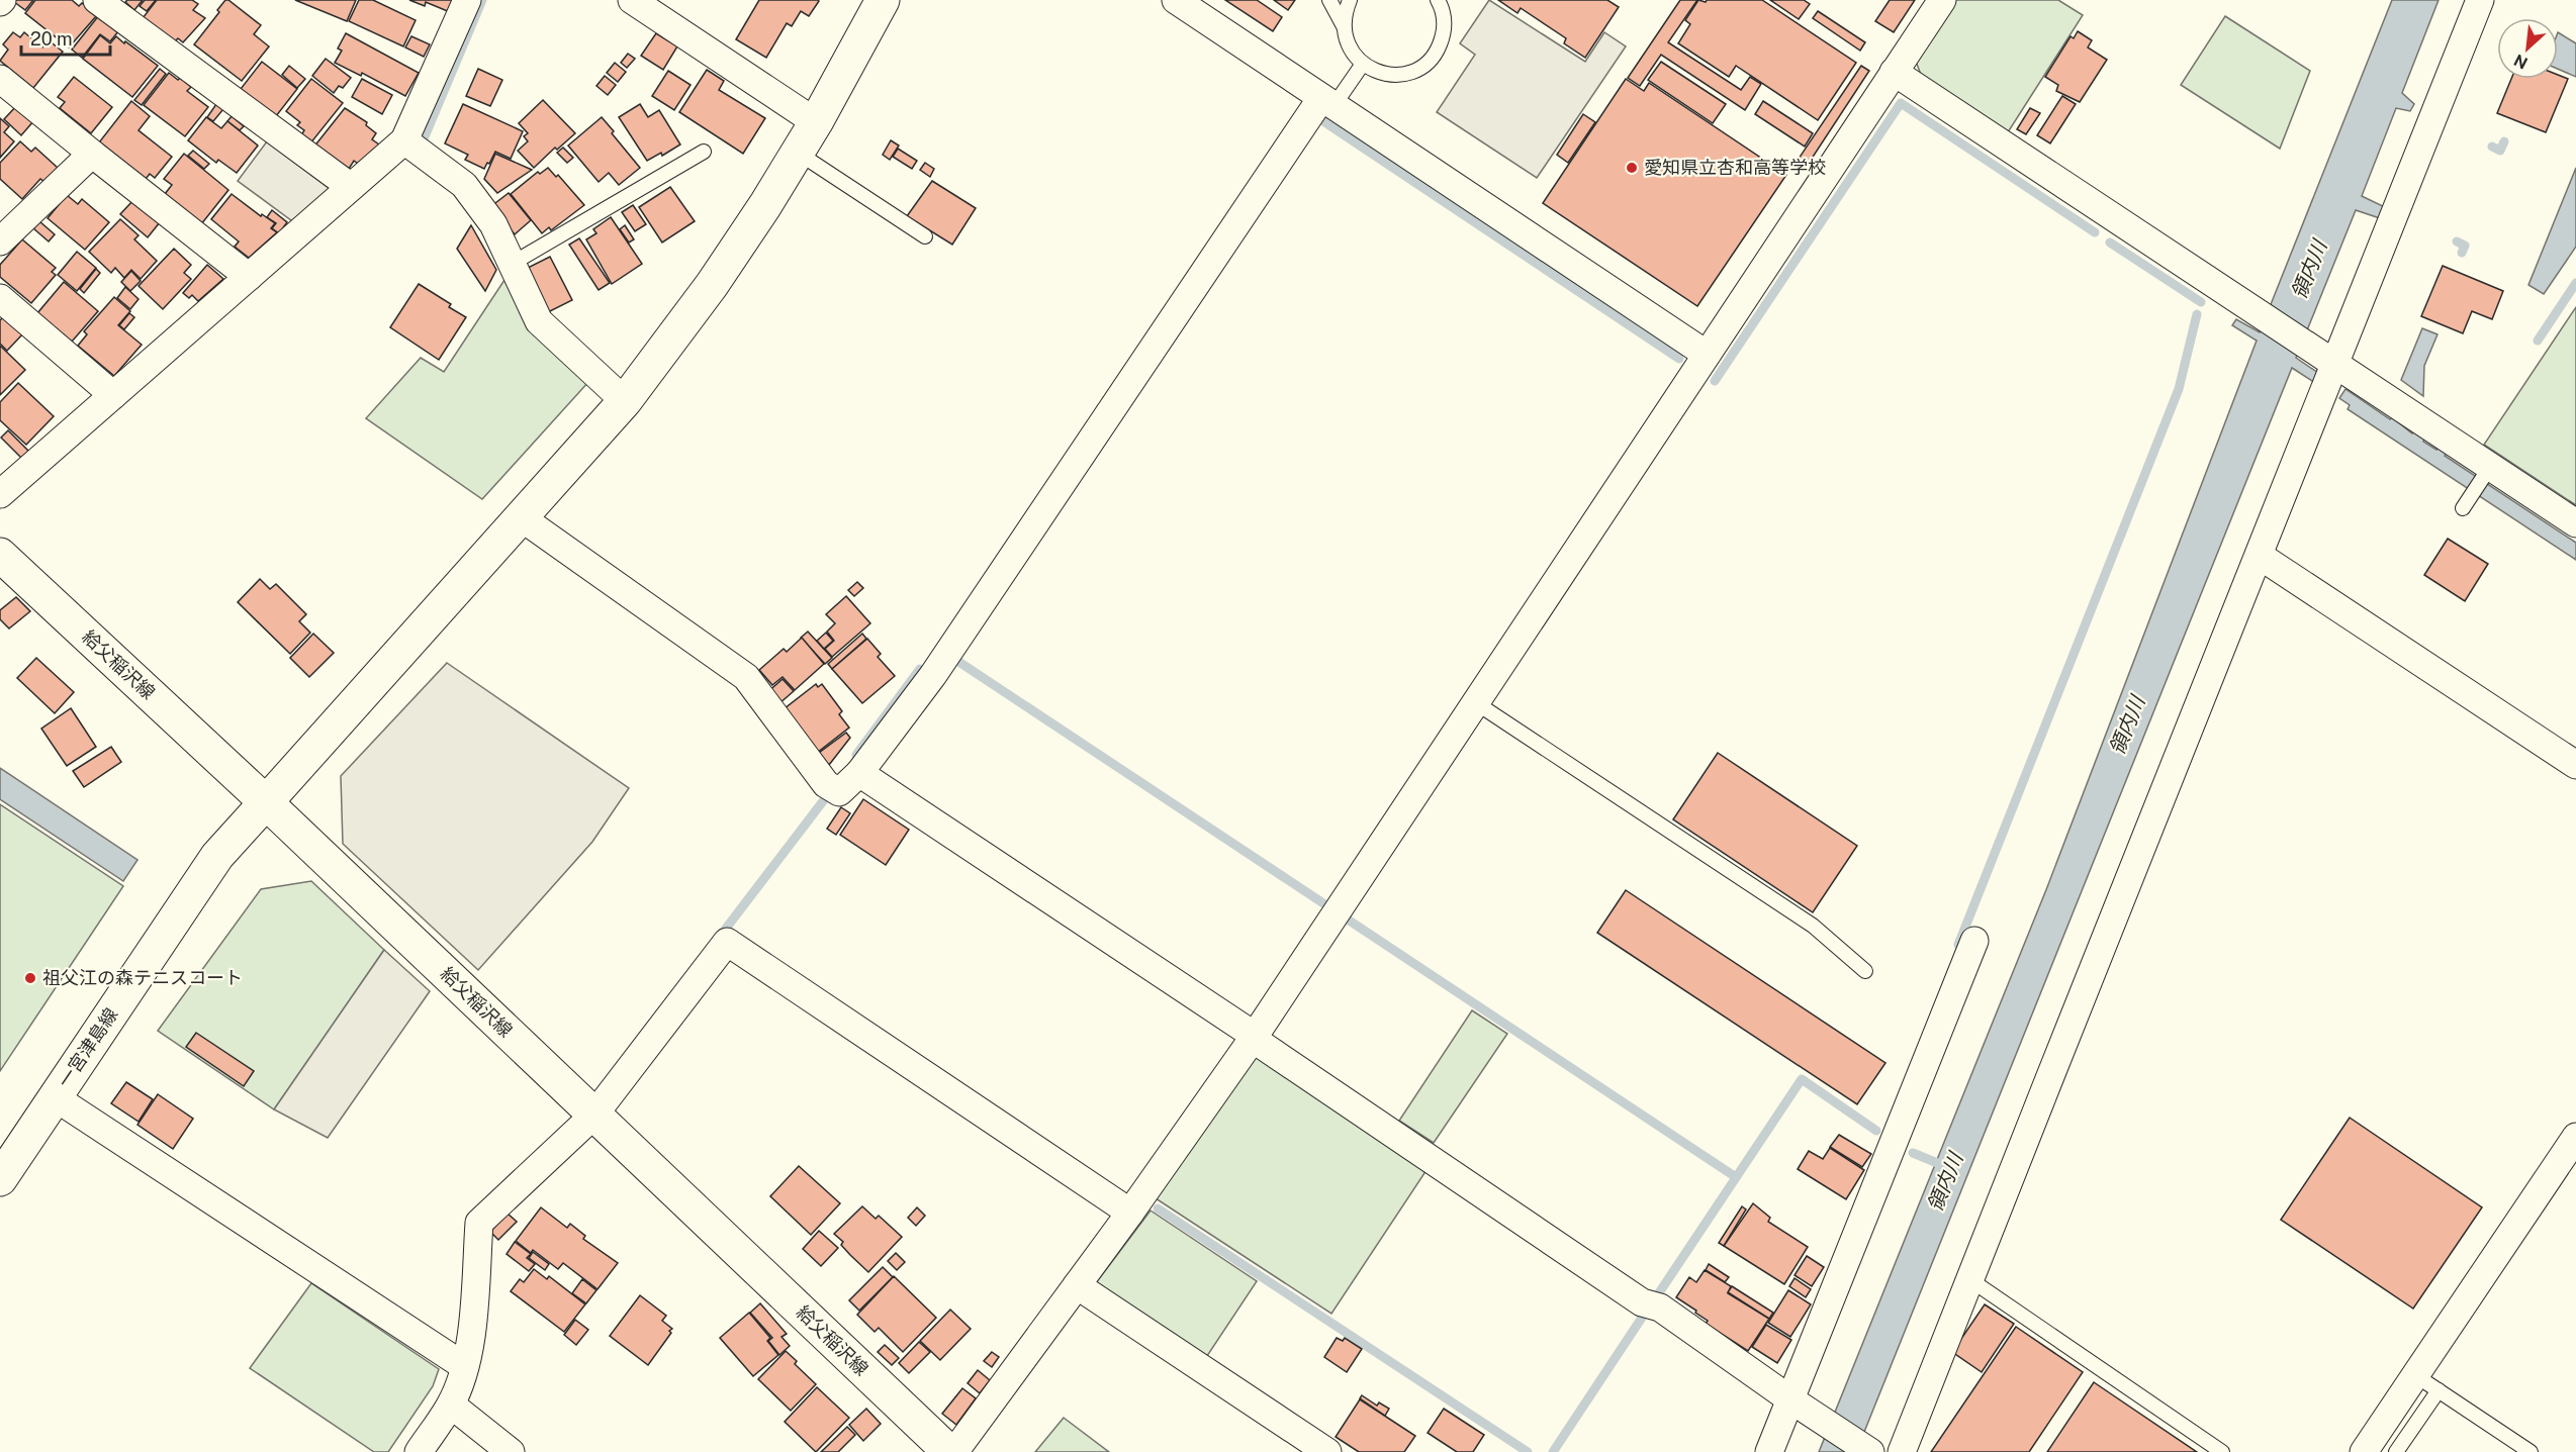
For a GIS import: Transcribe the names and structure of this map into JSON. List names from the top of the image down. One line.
{"streets":{"main road":["給父稲沢線","一宮津島線"]},"crossings":[["給父稲沢線","一宮津島線"]],"water":["領内川"],"places":["愛知県立杏和高等学校","祖父江の森テニスコート"],"scale_bar":"20 m","north":"bottom left"}
